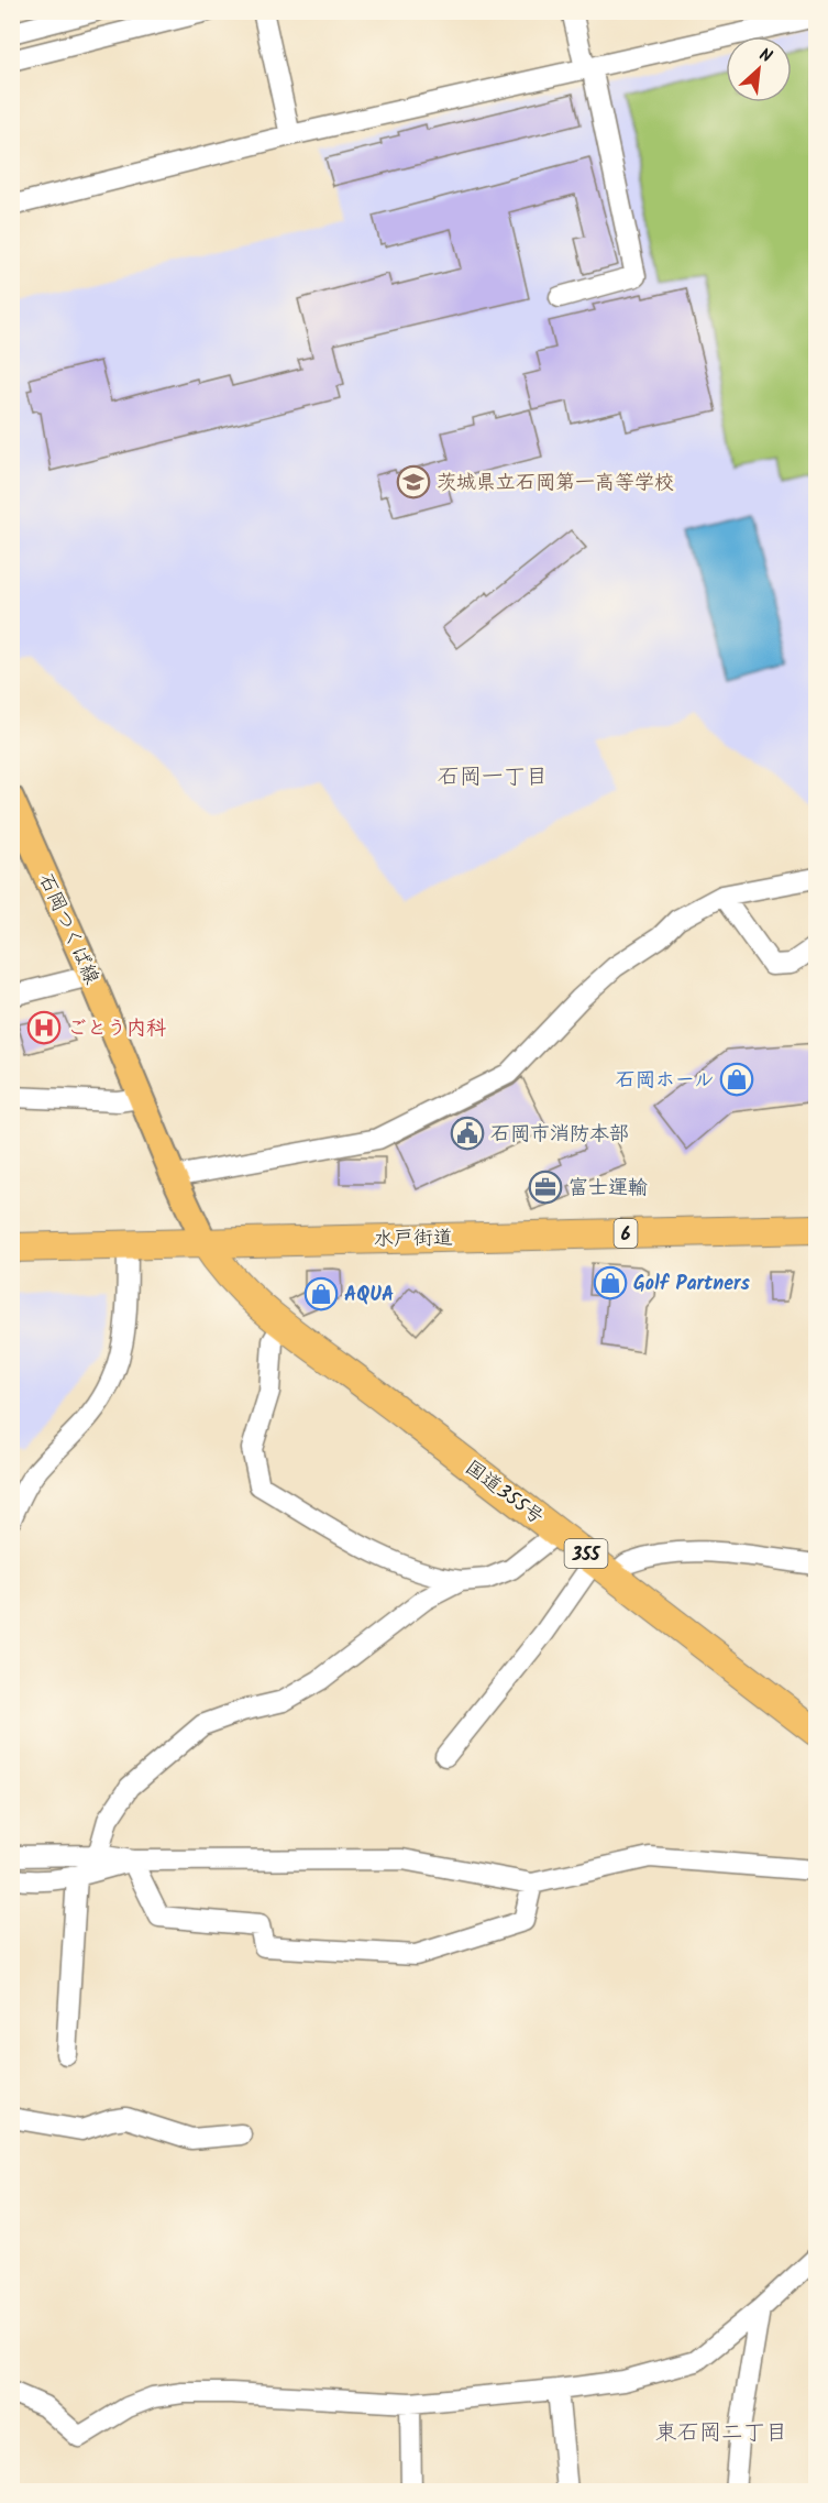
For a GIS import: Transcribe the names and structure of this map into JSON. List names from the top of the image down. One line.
{"streets":{"highway":["6","水戸街道","国道355号","355"],"main road":["石岡つくば線"]},"crossings":[["石岡つくば線","水戸街道"],["石岡つくば線","国道355号"],["水戸街道","国道355号"]],"districts":["石岡一丁目","東石岡二丁目"],"places":{"school or university":["茨城県立石岡第一高等学校"],"hospital":["ごとう内科"],"shop":["石岡ホール","Golf Partners","AQUA"],"public building":["石岡市消防本部"],"office":["富士運輸"]},"north":"top right"}
